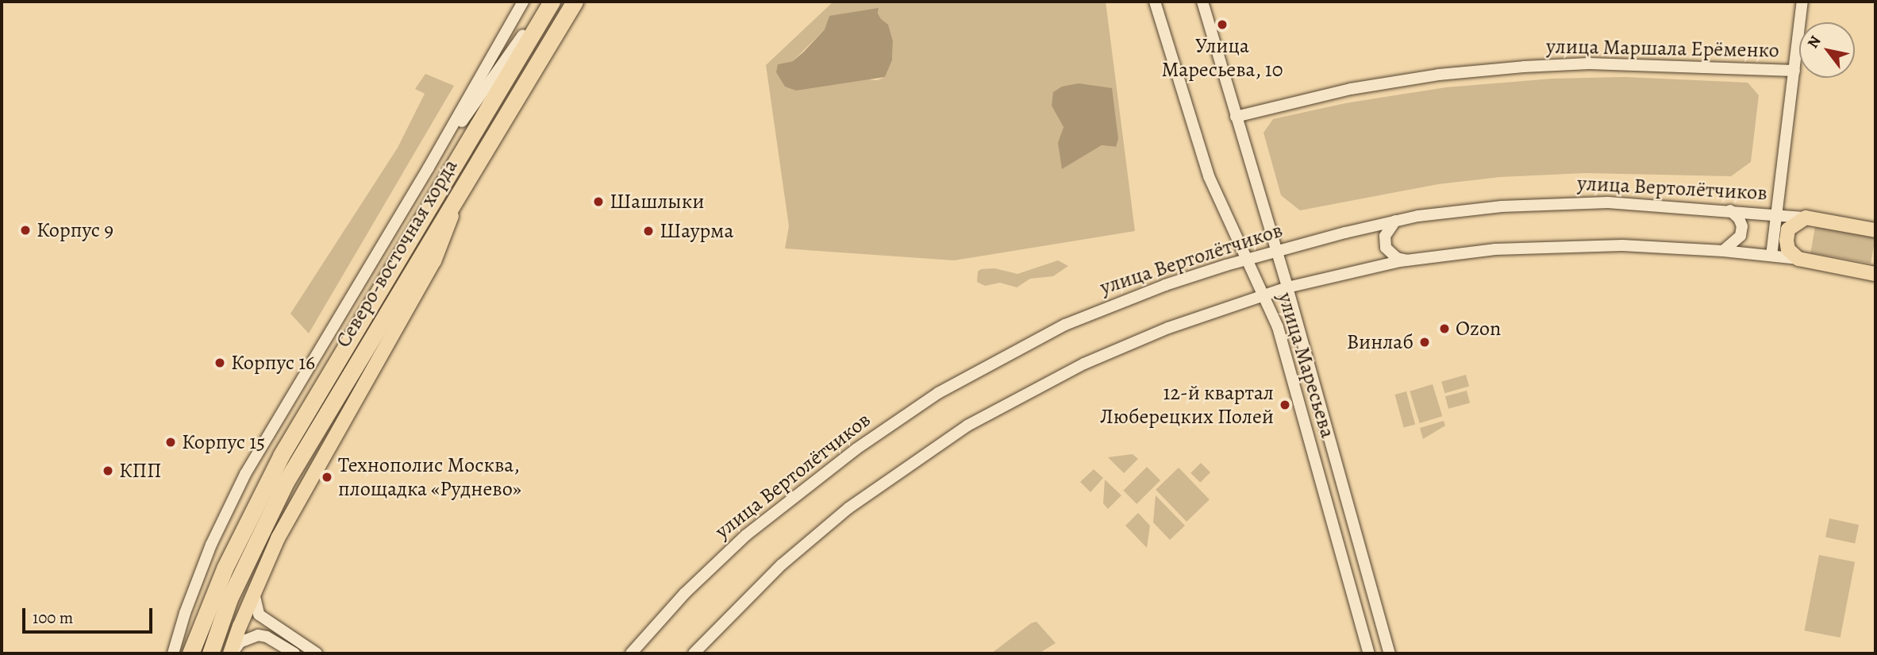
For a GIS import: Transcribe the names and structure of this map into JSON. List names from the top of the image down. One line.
{"streets":{"highway":["Северо-восточная хорда"],"main road":["улица Вертолётчиков"],"street":["улица Маршала Ерёменко","улица Маресьева"]},"crossings":[["улица Маршала Ерёменко","улица Вертолётчиков"],["улица Вертолётчиков","улица Маресьева"]],"places":["Улица Маресьева, 10","Шашлыки","Корпус 9","Шаурма","Ozon","Винлаб","Корпус 16","12-й квартал Люберецких Полей","Корпус 15","КПП","Технополис Москва, площадка «Руднево»"],"scale_bar":"100 m","north":"top left"}
